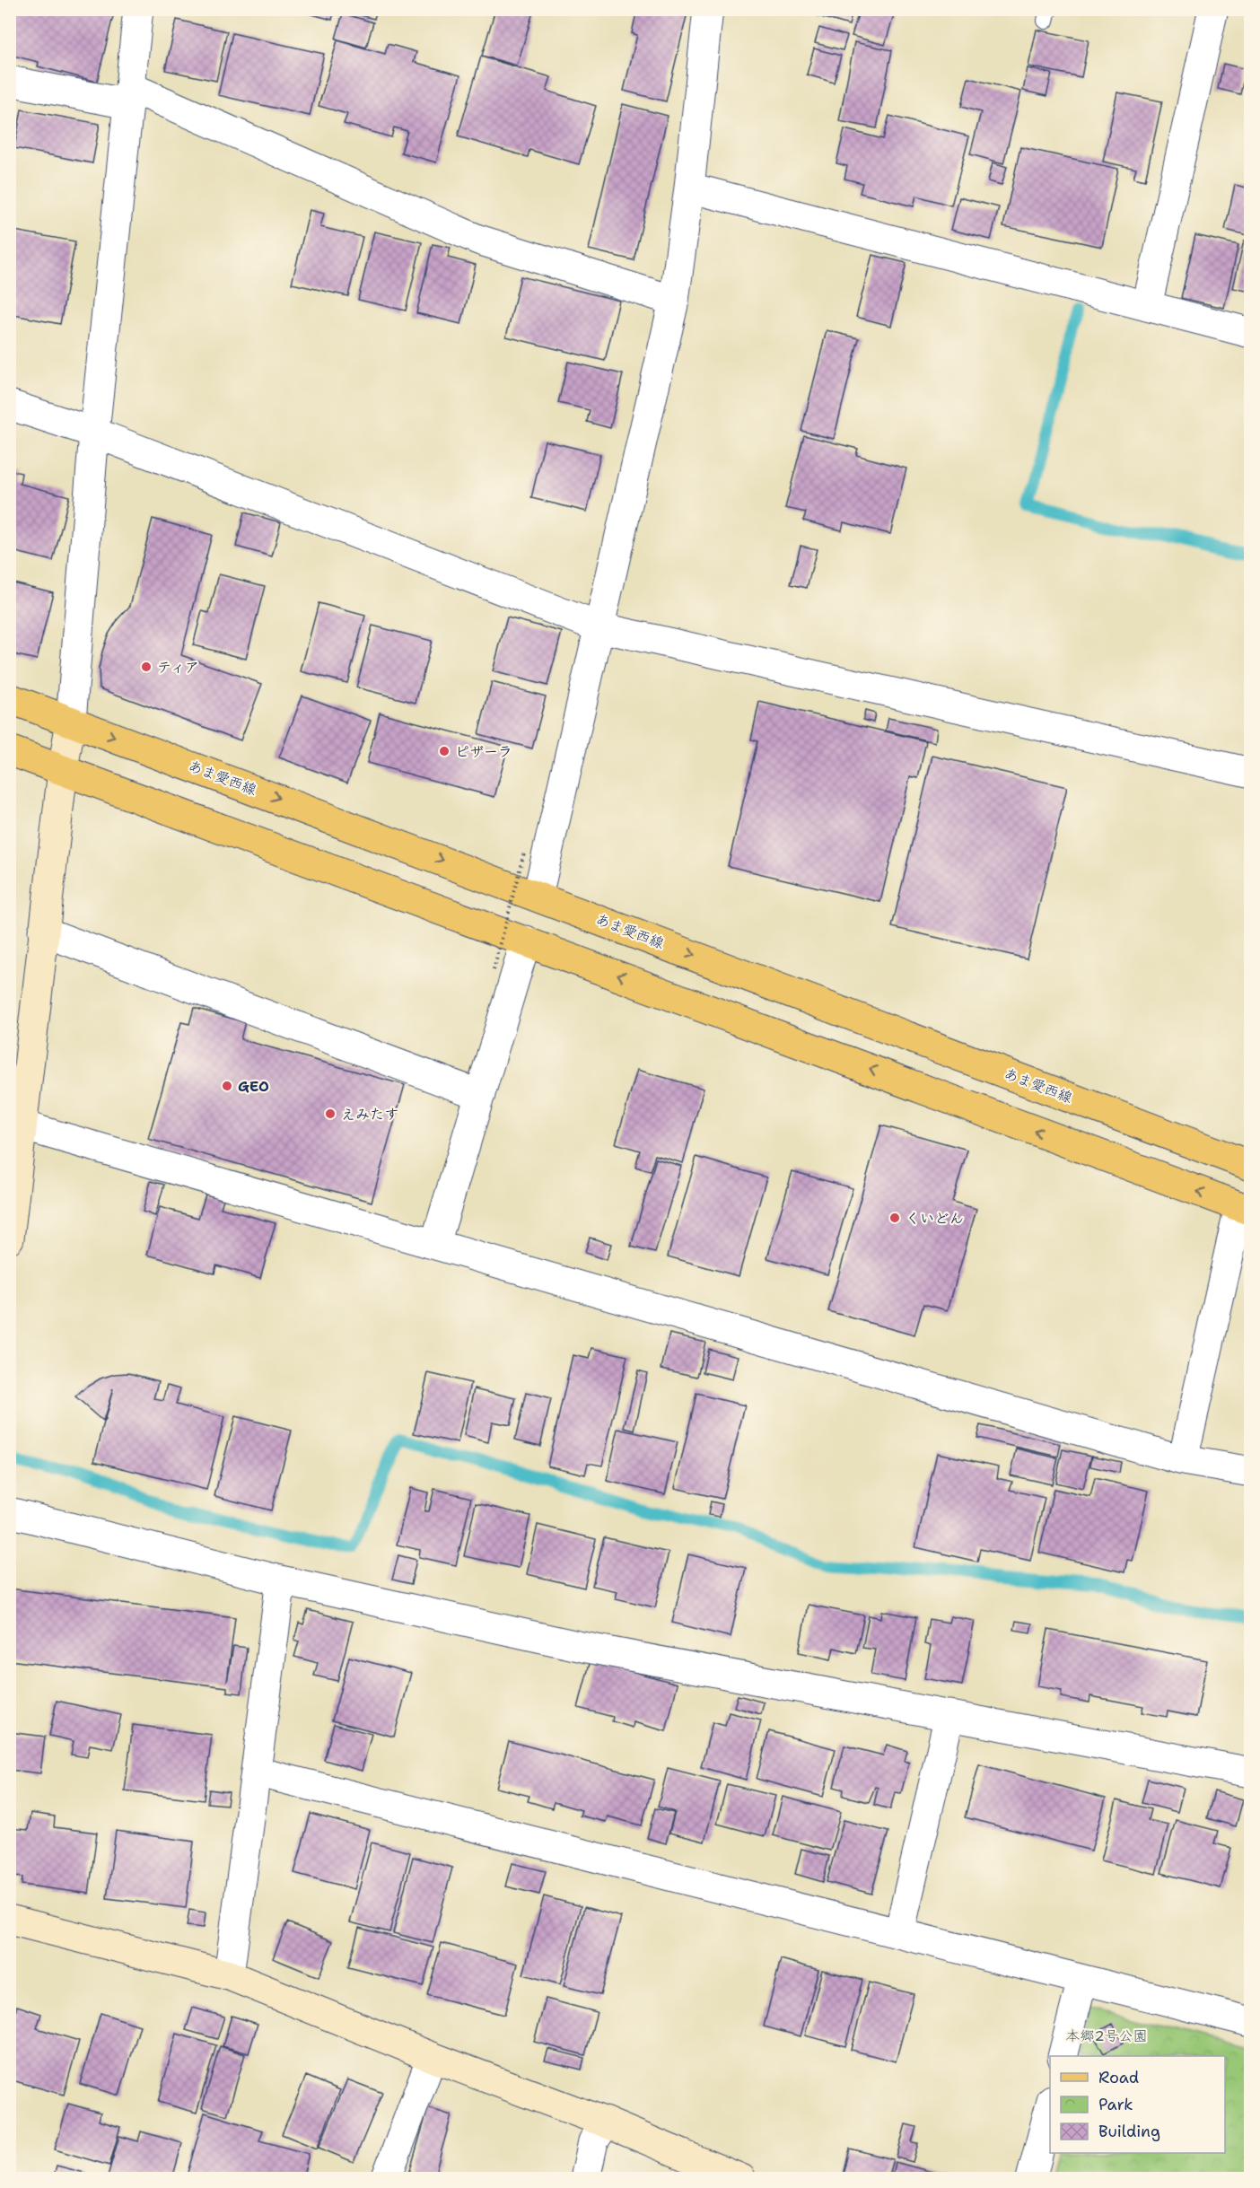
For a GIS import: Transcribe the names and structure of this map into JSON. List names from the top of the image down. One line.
{"streets":{"main road":["あま愛西線"]},"parks":["本郷2号公園"],"places":["ティア","ピザーラ","GEO","えみたす","くいどん"],"legend":["Road","Park","Building"]}
